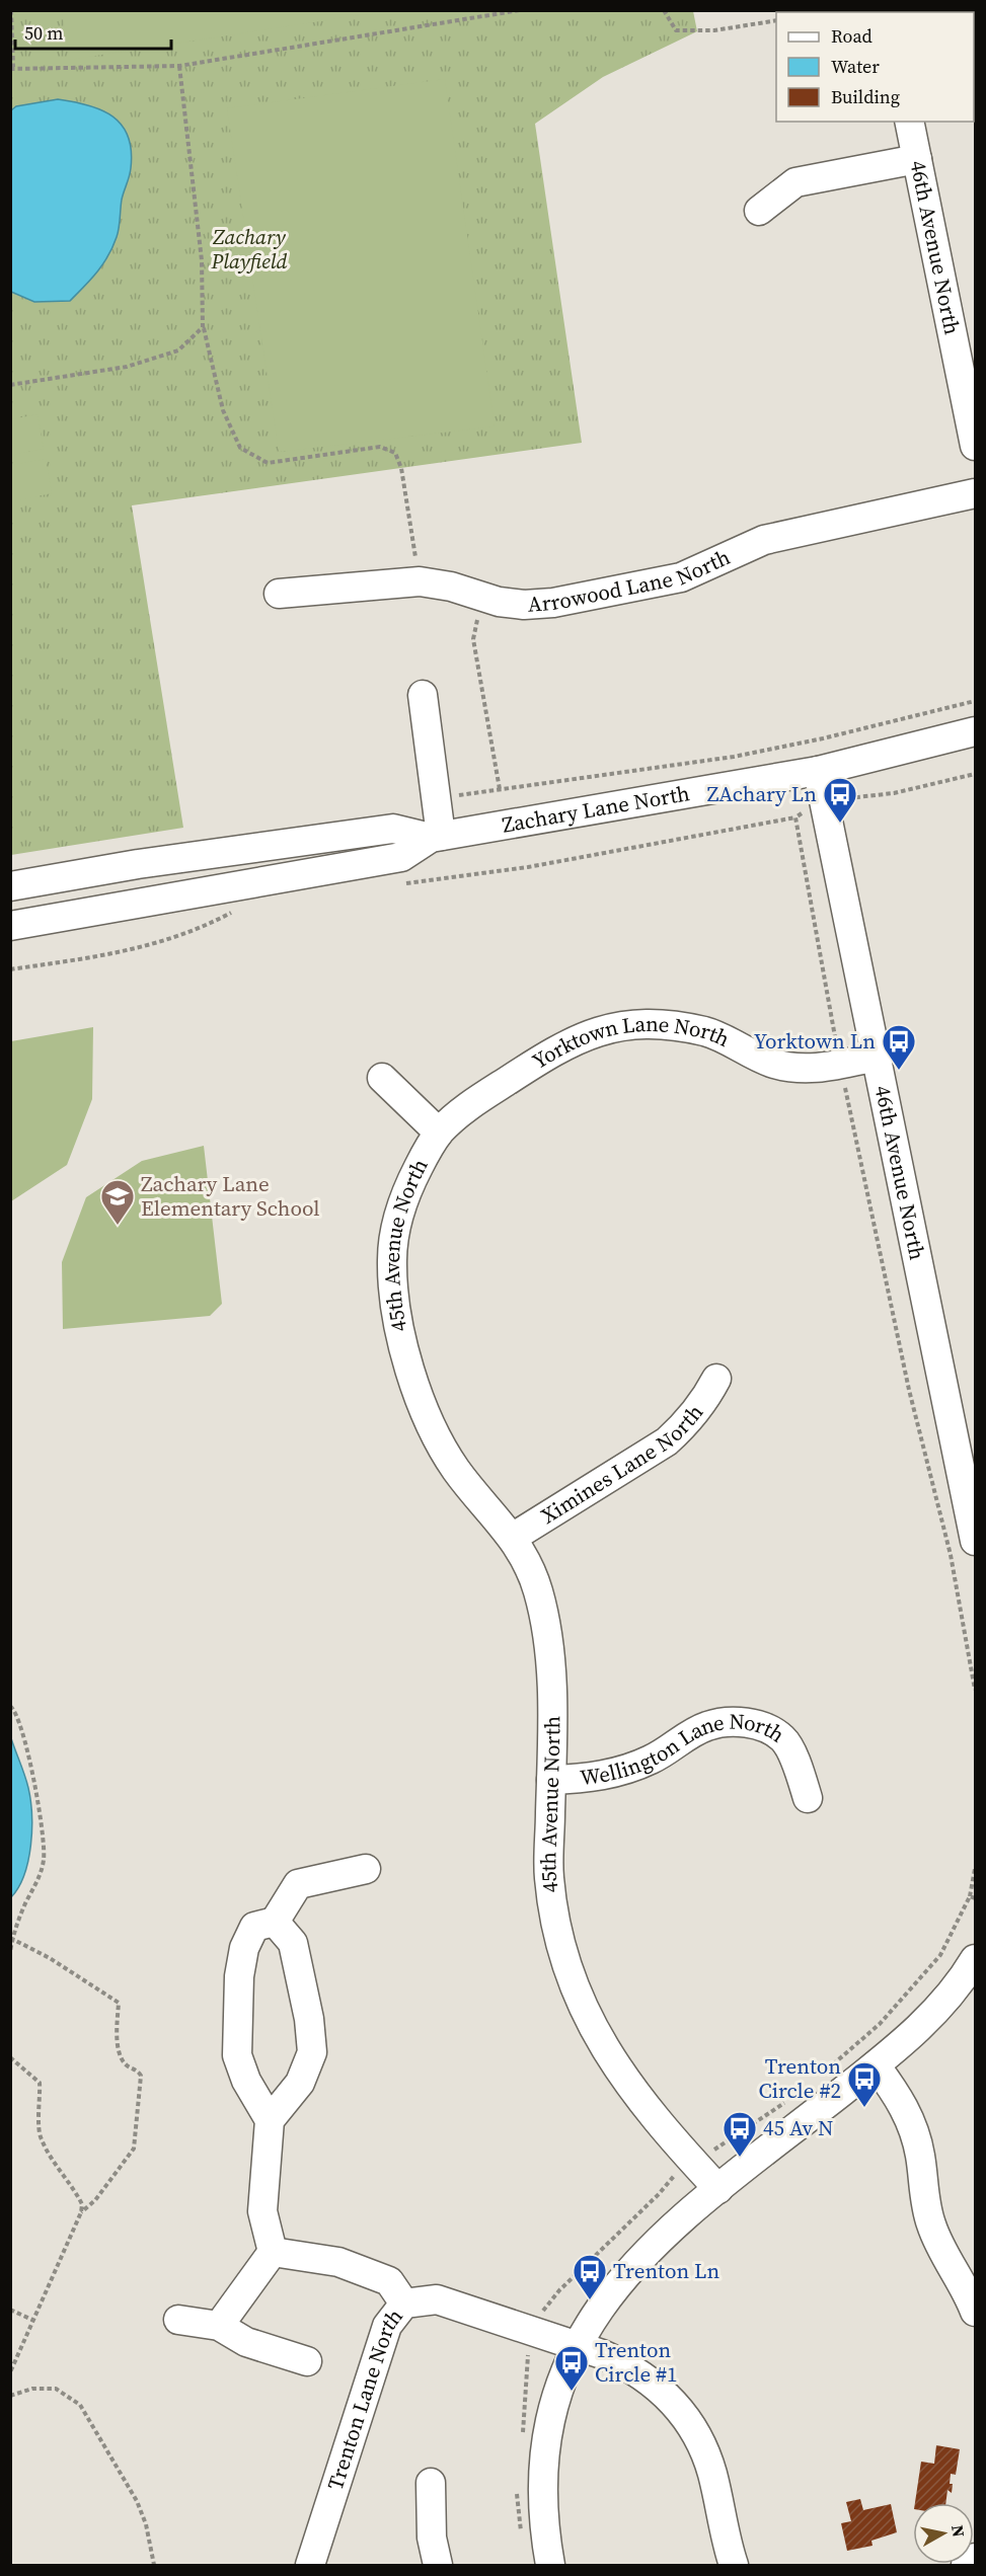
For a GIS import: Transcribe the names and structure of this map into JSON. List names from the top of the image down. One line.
{"streets":{"street":["46th Avenue North","Arrowood Lane North","Zachary Lane North","Yorktown Lane North","45th Avenue North","Ximines Lane North","Wellington Lane North","Trenton Lane North"]},"crossings":[["46th Avenue North","Zachary Lane North"],["46th Avenue North","Yorktown Lane North"],["Yorktown Lane North","45th Avenue North"],["45th Avenue North","Ximines Lane North"],["45th Avenue North","Wellington Lane North"]],"parks":["Zachary Playfield"],"places":{"bus stop":["ZAchary Ln","Yorktown Ln","Trenton Circle #2","45 Av N","Trenton Ln","Trenton Circle #1"],"school or university":["Zachary Lane Elementary School"]},"legend":["Road","Water","Building"],"scale_bar":"50 m","north":"right"}
